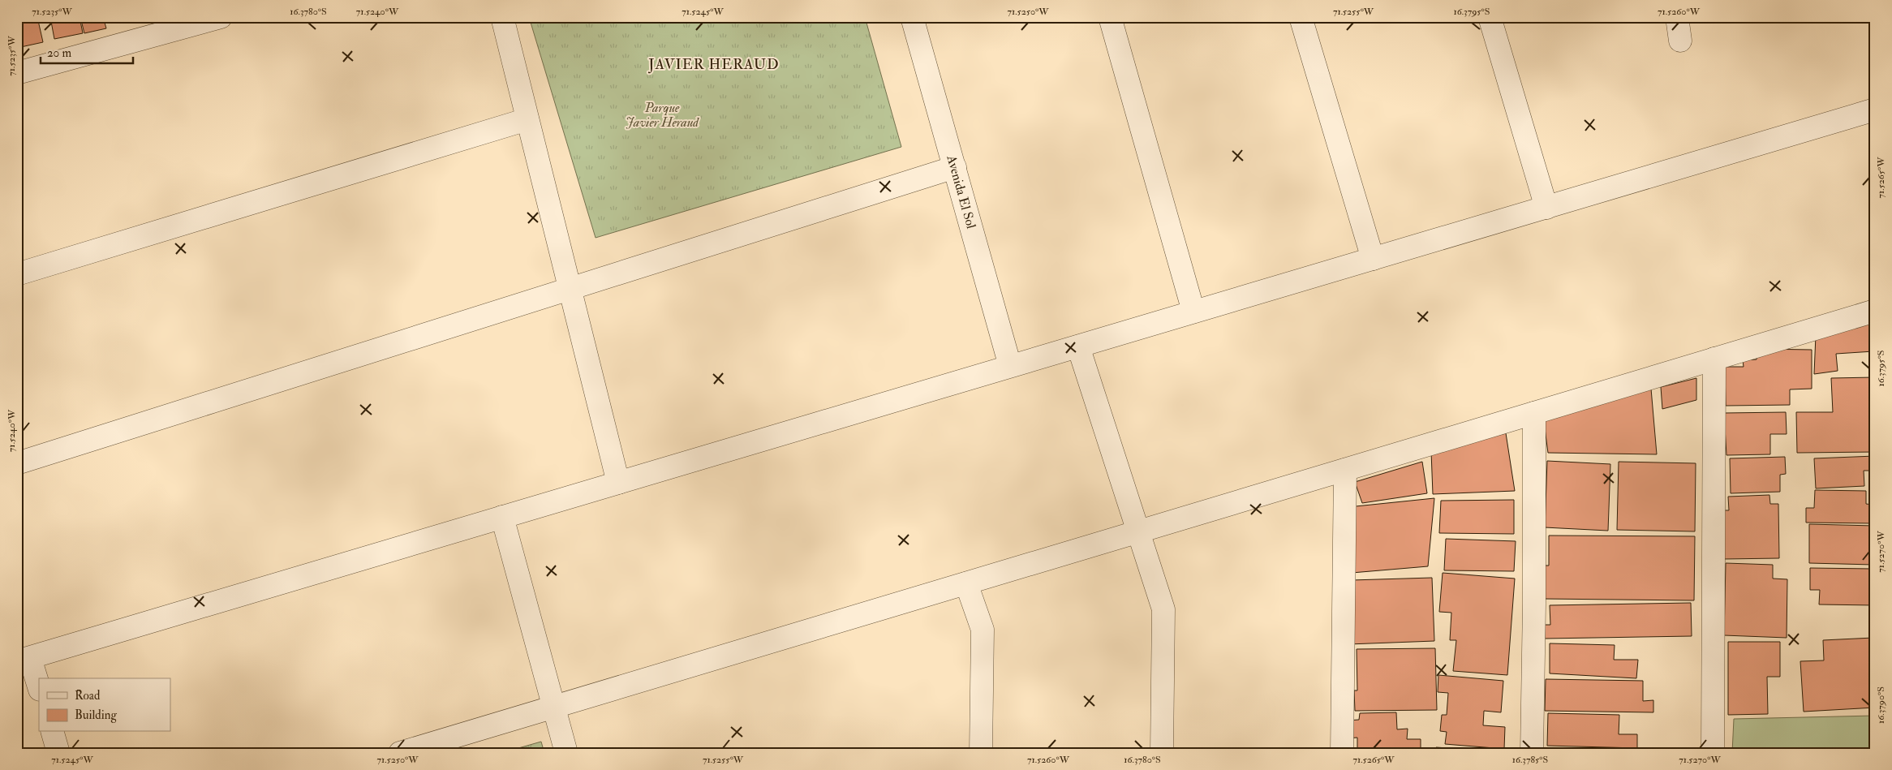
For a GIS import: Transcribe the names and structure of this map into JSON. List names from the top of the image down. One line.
{"streets":{"street":["Avenida El Sol"]},"districts":["JAVIER HERAUD"],"parks":["Parque Javier Heraud"],"legend":["Road","Building"],"scale_bar":"20 m","coordinates":["71.5235°W","16.3780°S","71.5240°W","71.5245°W","71.5250°W","71.5255°W","16.3795°S","71.5260°W","71.5265°W","71.5270°W","16.3790°S","16.3785°S"]}
